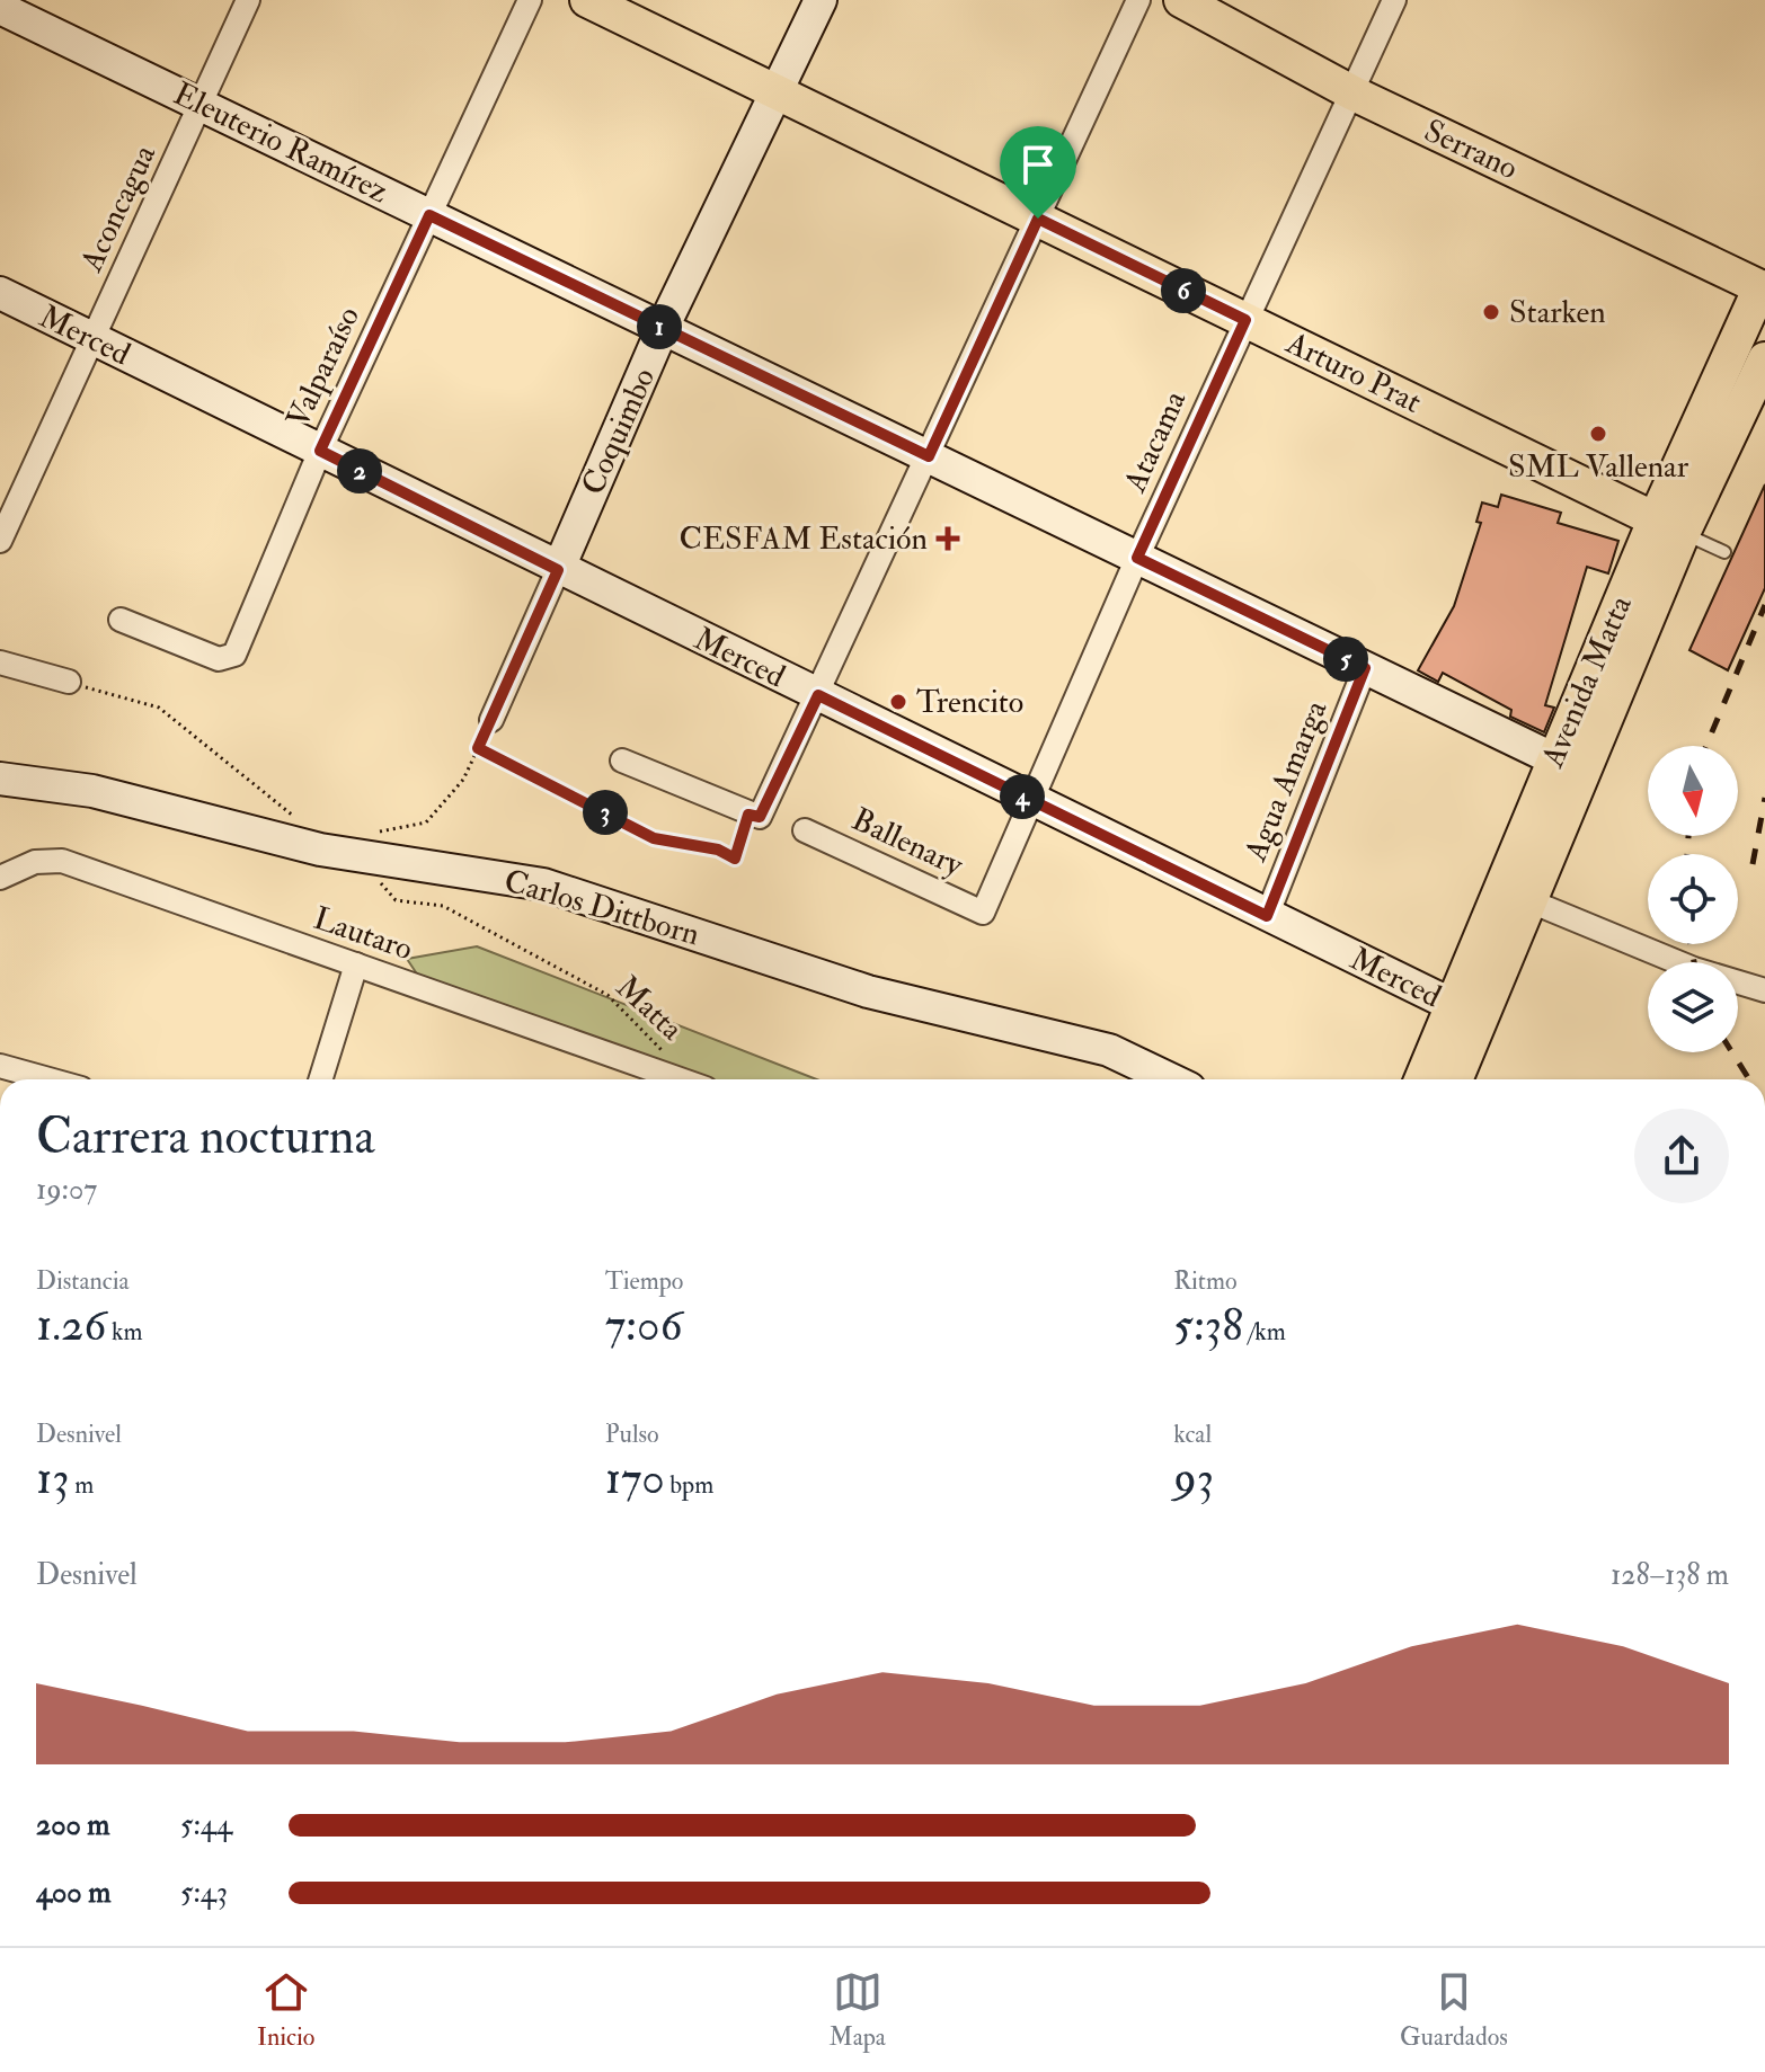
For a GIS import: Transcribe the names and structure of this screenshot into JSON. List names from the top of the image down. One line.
{"streets":{"main road":["Eleuterio Ramírez","Serrano","Merced","Arturo Prat","Coquimbo","Avenida Matta","Carlos Dittborn"],"street":["Aconcagua","Valparaíso","Atacama","Agua Amarga","Ballenary","Lautaro"],"path":["Matta"]},"crossings":[["Eleuterio Ramírez","Aconcagua"],["Eleuterio Ramírez","Valparaíso"],["Eleuterio Ramírez","Coquimbo"],["Eleuterio Ramírez","Atacama"],["Eleuterio Ramírez","Avenida Matta"],["Eleuterio Ramírez","Agua Amarga"],["Serrano","Atacama"],["Serrano","Avenida Matta"],["Aconcagua","Merced"],["Merced","Valparaíso"],["Merced","Coquimbo"],["Merced","Atacama"],["Merced","Avenida Matta"],["Merced","Agua Amarga"],["Arturo Prat","Coquimbo"],["Arturo Prat","Atacama"],["Arturo Prat","Avenida Matta"],["Atacama","Ballenary"],["Carlos Dittborn","Matta"]],"places":{"other":["Starken","SML Vallenar","Trencito"],"health":["CESFAM Estación"]},"north":"bottom","page":{"pins":["6","1","2","5","4","3"],"heading":["Carrera nocturna","19:07"],"stats":[["Distancia","1.26 km"],["Tiempo","7:06"],["Ritmo","5:38 /km"],["Desnivel","13 m"],["Pulso","170 bpm"],["kcal","93"]],"chart":["Desnivel","128–138 m"],"list":[{"name":"200 m","note":"5:44"},{"name":"400 m","note":"5:43"}],"tabs":["Inicio","Mapa","Guardados"]}}
